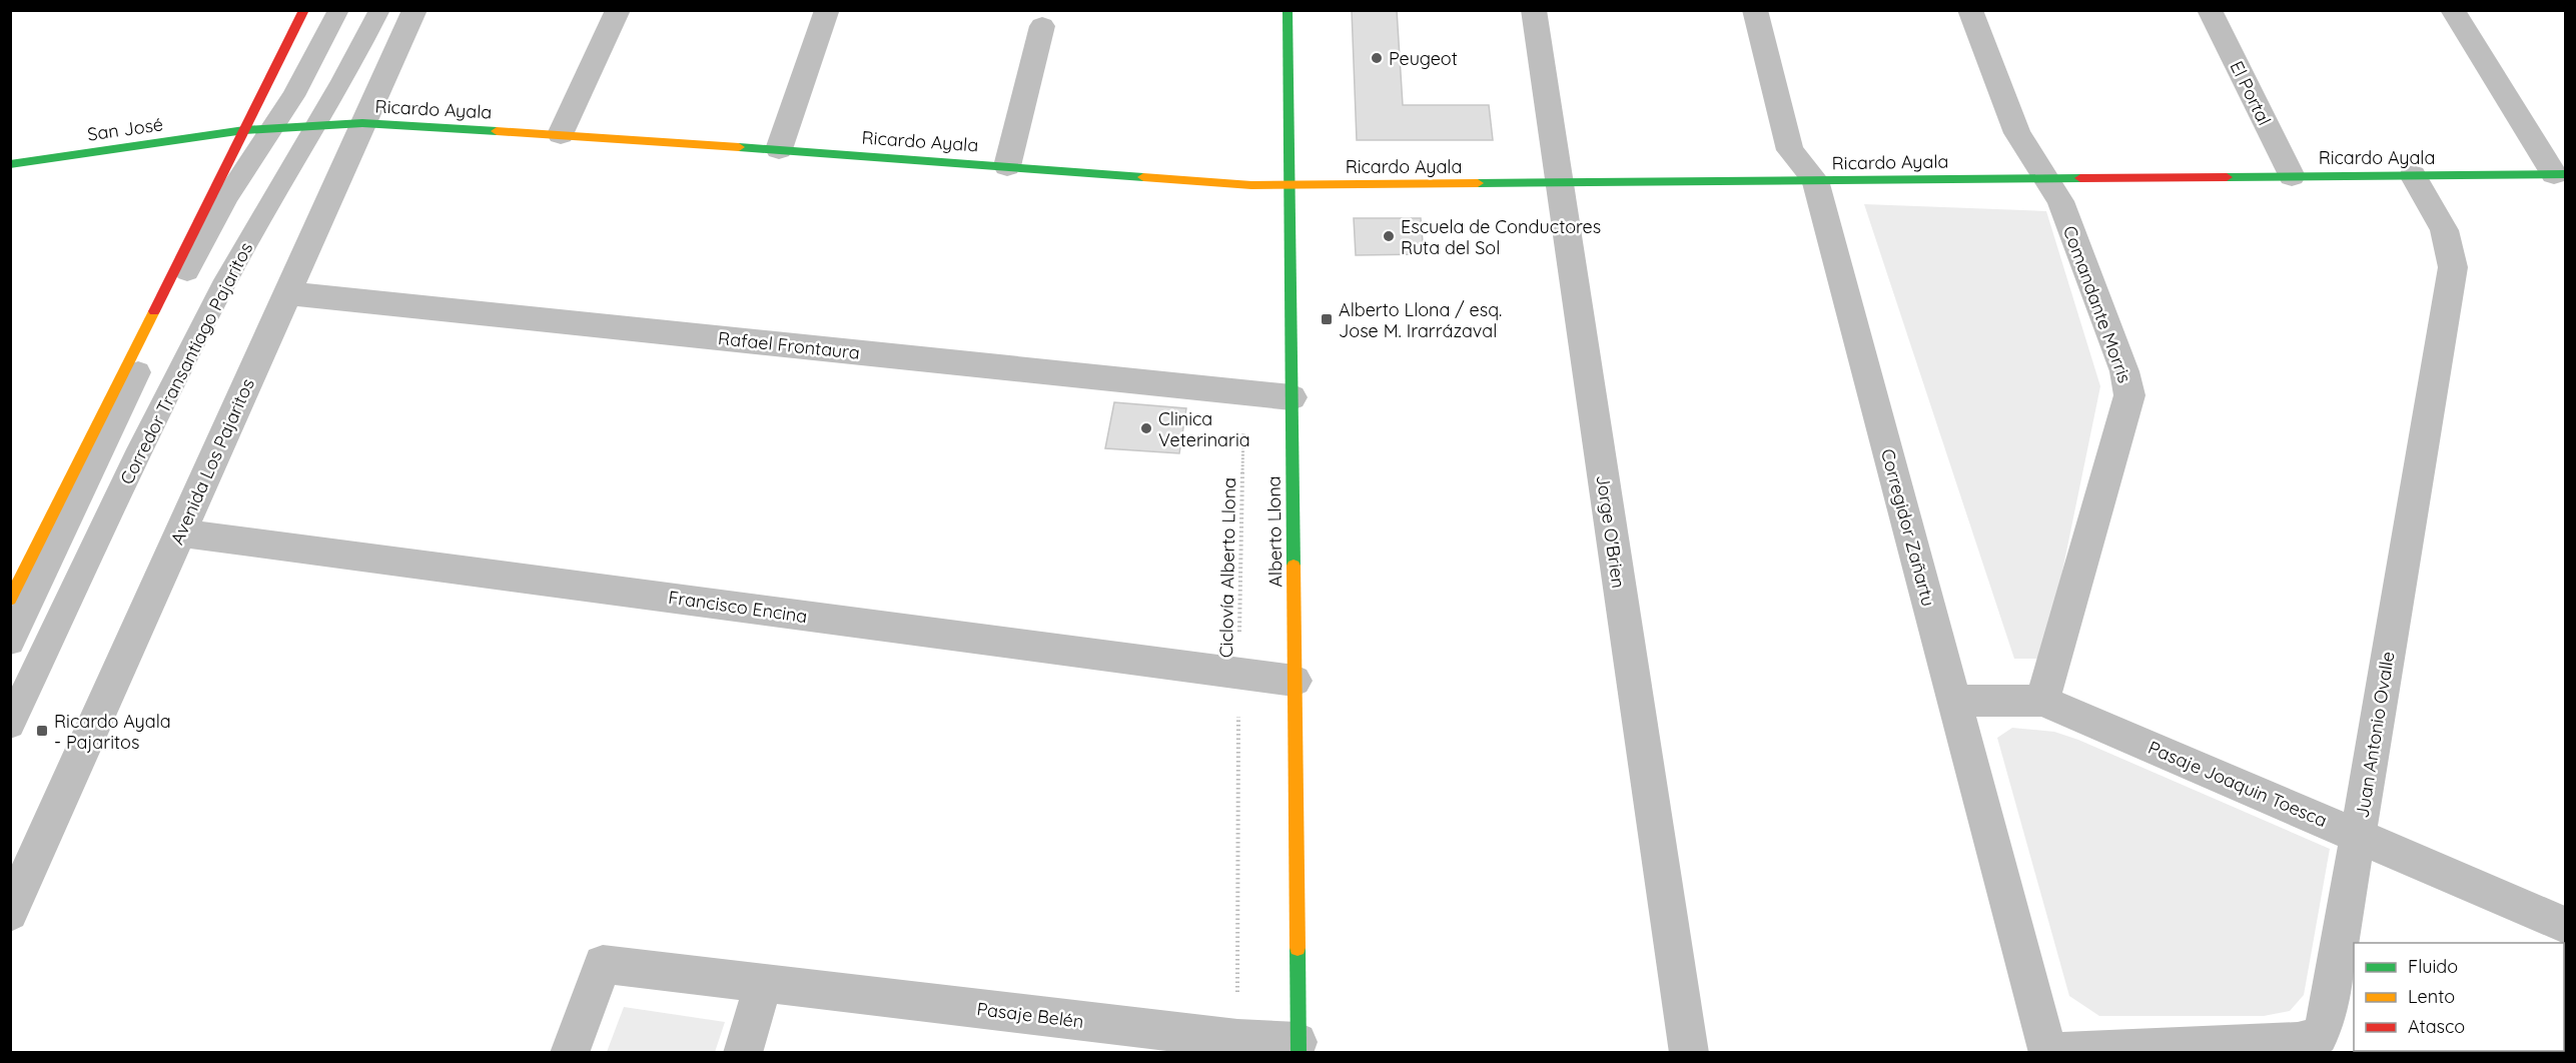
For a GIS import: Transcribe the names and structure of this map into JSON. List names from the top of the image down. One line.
{"streets":{"street":["El Portal","Ricardo Ayala","San José","Comandante Morris","Rafael Frontaura","Avenida Los Pajaritos","Corregidor Zañartu","Alberto Llona","Jorge O'Brien","Francisco Encina","Juan Antonio Ovalle","Pasaje Joaquin Toesca","Pasaje Belén"],"lane":["Corredor Transantiago Pajaritos"],"path":["Ciclovía Alberto Llona"]},"crossings":[["El Portal","Ricardo Ayala"],["Ricardo Ayala","San José"],["Ricardo Ayala","Comandante Morris"],["Ricardo Ayala","Corredor Transantiago Pajaritos"],["Ricardo Ayala","Avenida Los Pajaritos"],["Ricardo Ayala","Corregidor Zañartu"],["Ricardo Ayala","Alberto Llona"],["Ricardo Ayala","Jorge O'Brien"],["Ricardo Ayala","Juan Antonio Ovalle"],["San José","Corredor Transantiago Pajaritos"],["Comandante Morris","Pasaje Joaquin Toesca"],["Rafael Frontaura","Avenida Los Pajaritos"],["Rafael Frontaura","Alberto Llona"],["Rafael Frontaura","Ciclovía Alberto Llona"],["Avenida Los Pajaritos","Francisco Encina"],["Corregidor Zañartu","Juan Antonio Ovalle"],["Alberto Llona","Francisco Encina"],["Alberto Llona","Pasaje Belén"],["Ciclovía Alberto Llona","Francisco Encina"],["Ciclovía Alberto Llona","Pasaje Belén"],["Juan Antonio Ovalle","Pasaje Joaquin Toesca"]],"places":{"other":["Peugeot","Escuela de Conductores Ruta del Sol","Clinica Veterinaria"],"transit":["Alberto Llona / esq. Jose M. Irarrázaval","Ricardo Ayala - Pajaritos"]},"legend":["Fluido","Lento","Atasco"]}
